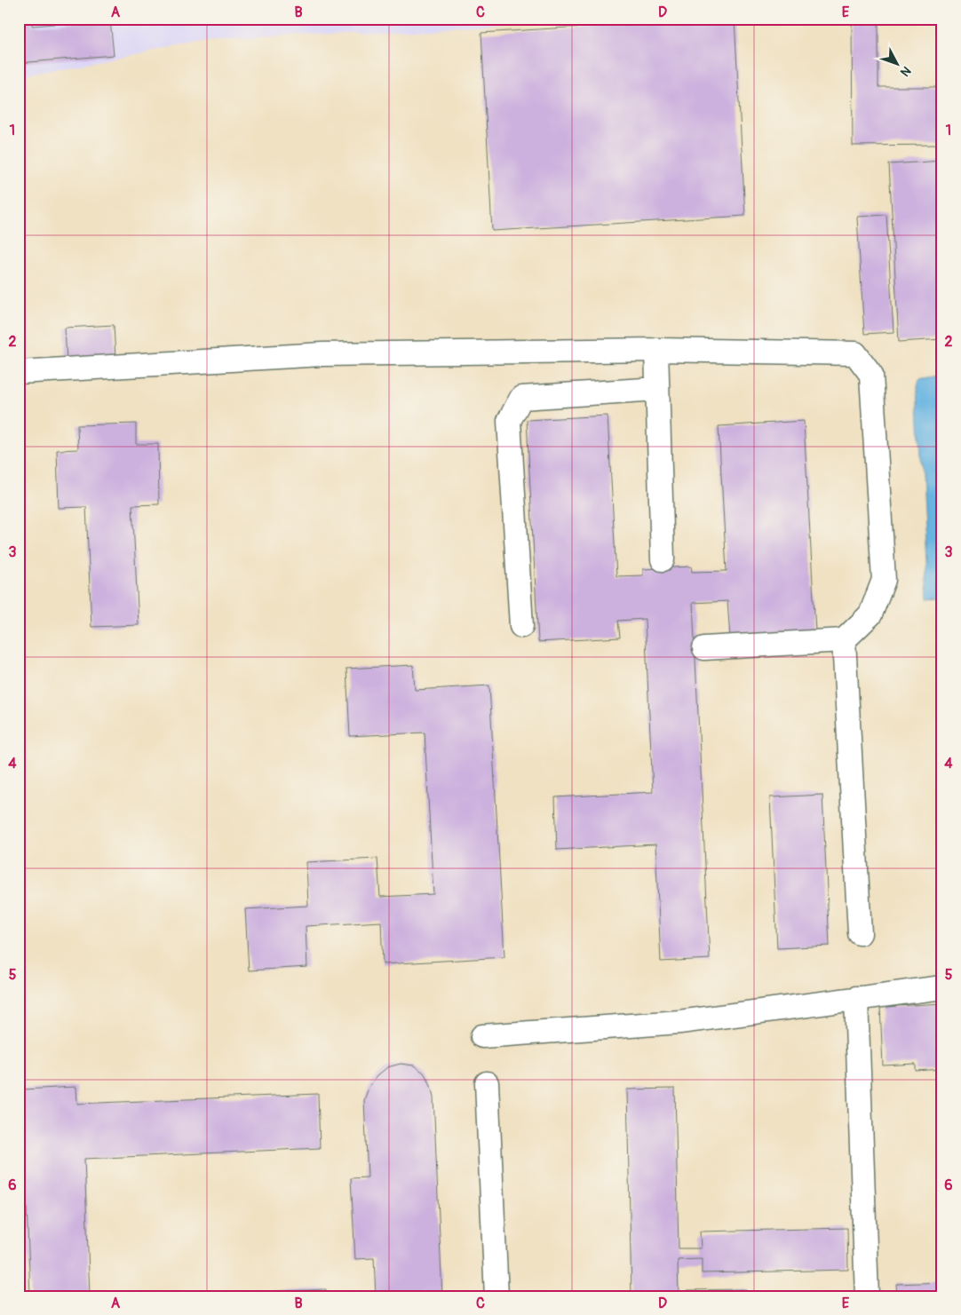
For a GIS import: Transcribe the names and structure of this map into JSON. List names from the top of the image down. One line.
{"north":"bottom right","grid":{"columns":["A","B","C","D","E"],"rows":["1","2","3","4","5","6"]}}
